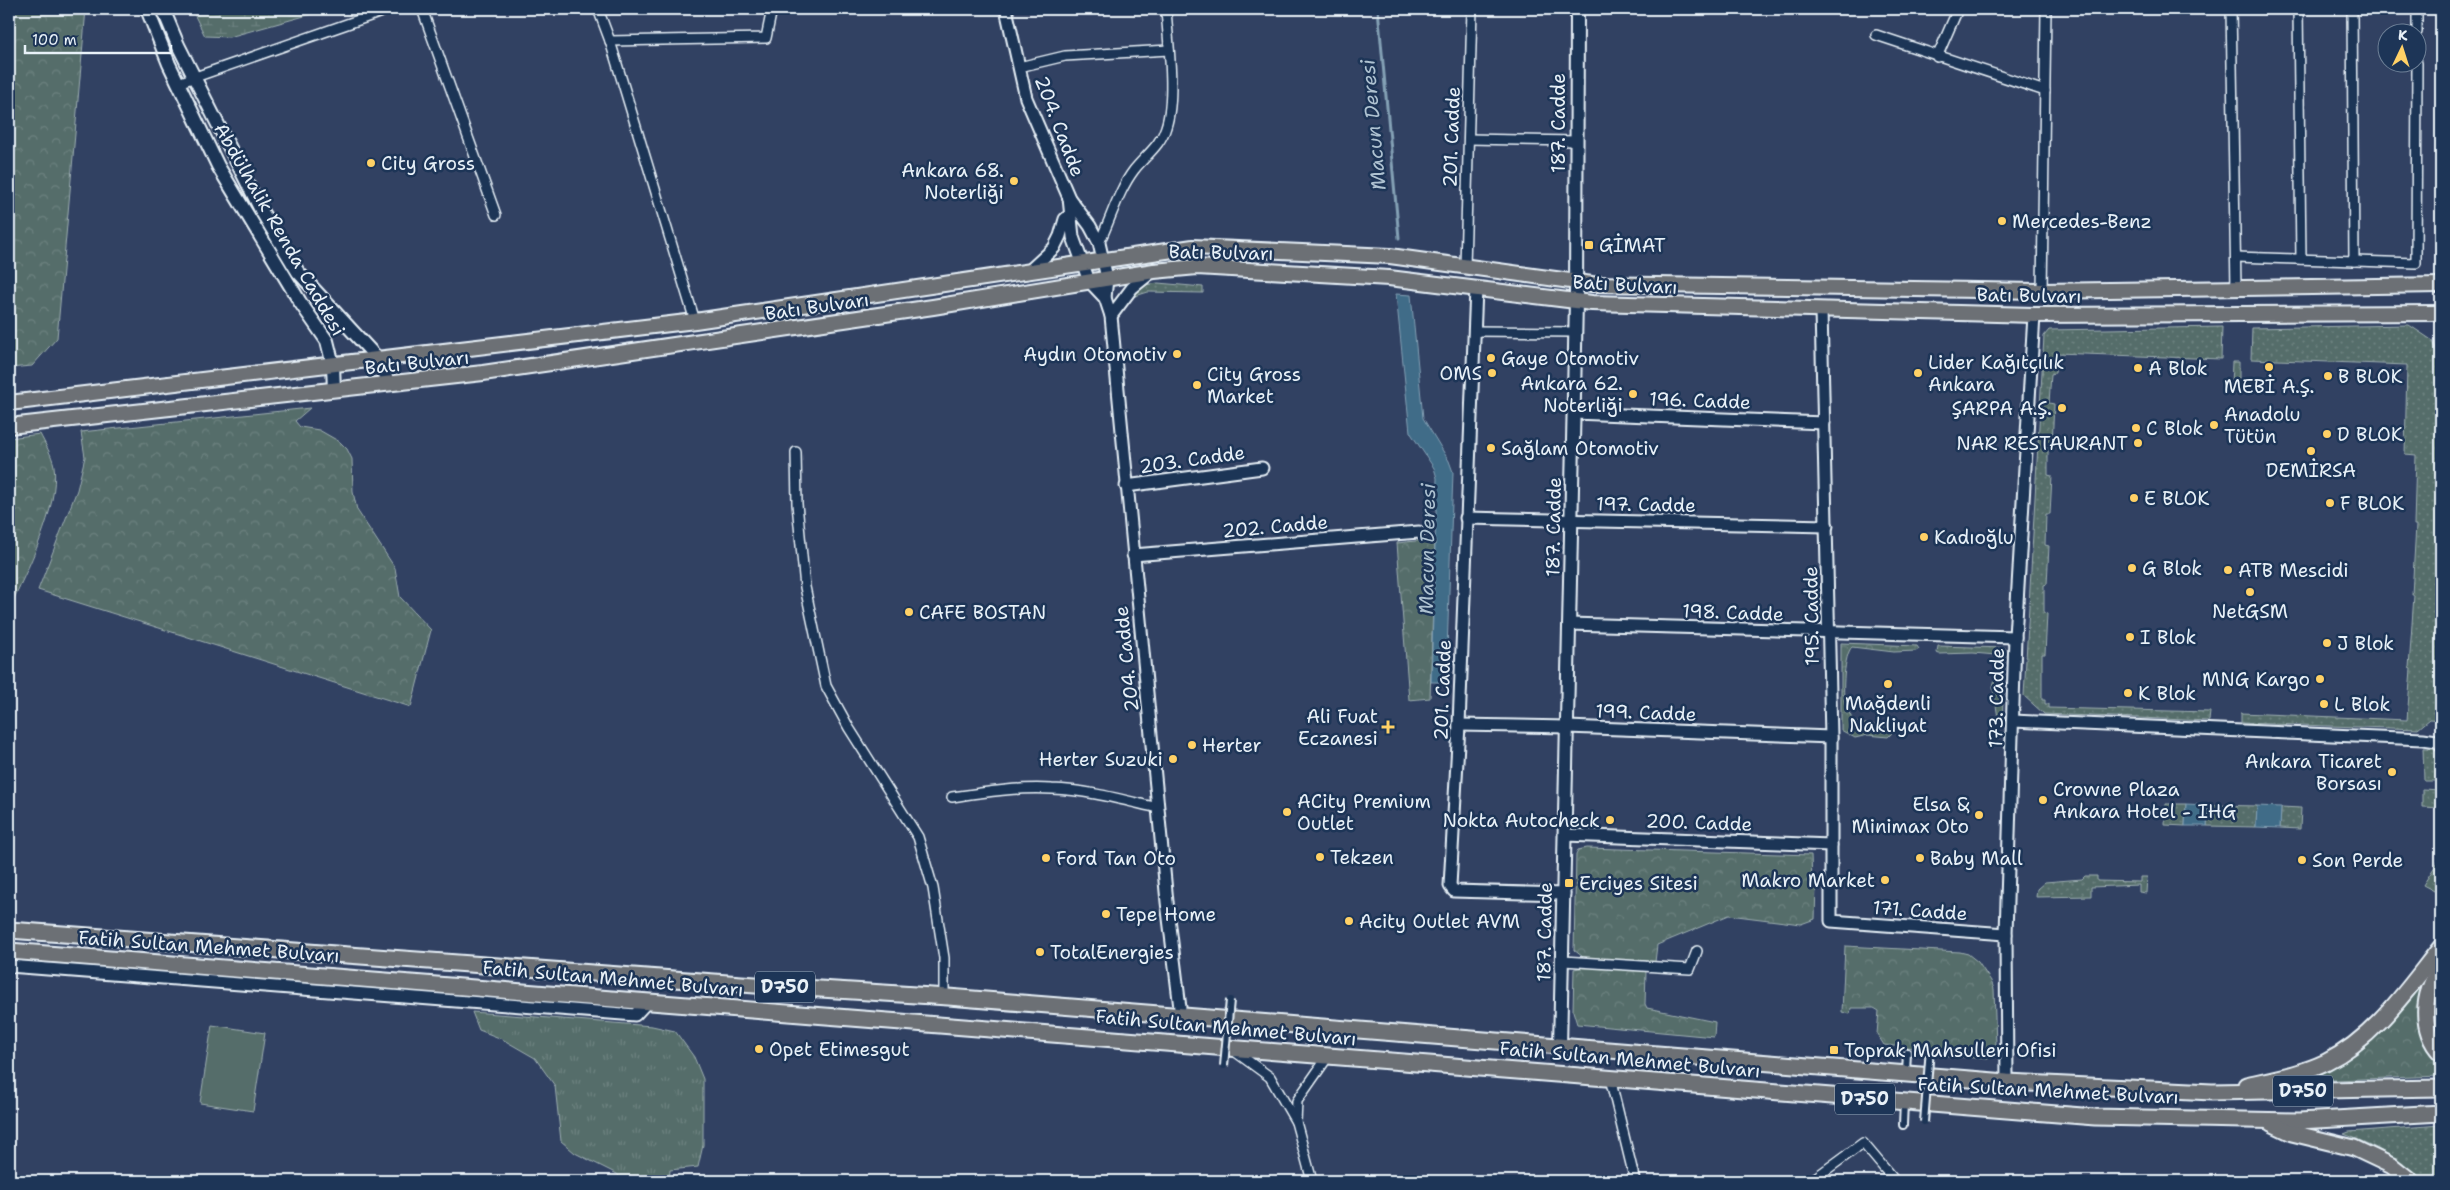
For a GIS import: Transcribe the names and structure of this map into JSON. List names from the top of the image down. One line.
{"streets":{"highway":["Fatih Sultan Mehmet Bulvarı","D750"],"main road":["187. Cadde","Abdülhalik Renda Caddesi","Batı Bulvarı"],"street":["204. Cadde","201. Cadde","196. Cadde","203. Cadde","197. Cadde","202. Cadde","198. Cadde","195. Cadde","173. Cadde","199. Cadde","200. Cadde","171. Cadde"]},"crossings":[["187. Cadde","201. Cadde"],["187. Cadde","Batı Bulvarı"],["187. Cadde","196. Cadde"],["187. Cadde","197. Cadde"],["187. Cadde","198. Cadde"],["187. Cadde","199. Cadde"],["187. Cadde","200. Cadde"],["187. Cadde","Fatih Sultan Mehmet Bulvarı"],["204. Cadde","Batı Bulvarı"],["204. Cadde","203. Cadde"],["204. Cadde","202. Cadde"],["204. Cadde","Fatih Sultan Mehmet Bulvarı"],["201. Cadde","Batı Bulvarı"],["201. Cadde","197. Cadde"],["201. Cadde","199. Cadde"],["Abdülhalik Renda Caddesi","Batı Bulvarı"],["Batı Bulvarı","195. Cadde"],["Batı Bulvarı","173. Cadde"],["196. Cadde","195. Cadde"],["197. Cadde","195. Cadde"],["198. Cadde","195. Cadde"],["198. Cadde","173. Cadde"],["195. Cadde","199. Cadde"],["195. Cadde","200. Cadde"],["195. Cadde","171. Cadde"],["173. Cadde","171. Cadde"],["173. Cadde","Fatih Sultan Mehmet Bulvarı"]],"water":["Macun Deresi"],"places":{"other":["City Gross","Ankara 68. Noterliği","Mercedes-Benz","Aydın Otomotiv","Gaye Otomotiv","MEBİ A.Ş.","A Blok","OMS","Lider Kağıtçılık Ankara","B BLOK","City Gross Market","Ankara 62. Noterliği","ŞARPA A.Ş.","Anadolu Tütün","C Blok","D BLOK","NAR RESTAURANT","Sağlam Otomotiv","DEMİRSA","E BLOK","F BLOK","Kadıoğlu","G Blok","ATB Mescidi","NetGSM","CAFE BOSTAN","I Blok","J Blok","MNG Kargo","Mağdenli Nakliyat","K Blok","L Blok","Herter","Herter Suzuki","Ankara Ticaret Borsası","Crowne Plaza Ankara Hotel - IHG","ACity Premium Outlet","Elsa & Minimax Oto","Nokta Autocheck","Tekzen","Ford Tan Oto","Baby Mall","Son Perde","Makro Market","Tepe Home","Acity Outlet AVM","TotalEnergies","Opet Etimesgut"],"transit":["GİMAT","Erciyes Sitesi","Toprak Mahsulleri Ofisi"],"health":["Ali Fuat Eczanesi"]},"scale_bar":"100 m","north":"top"}
